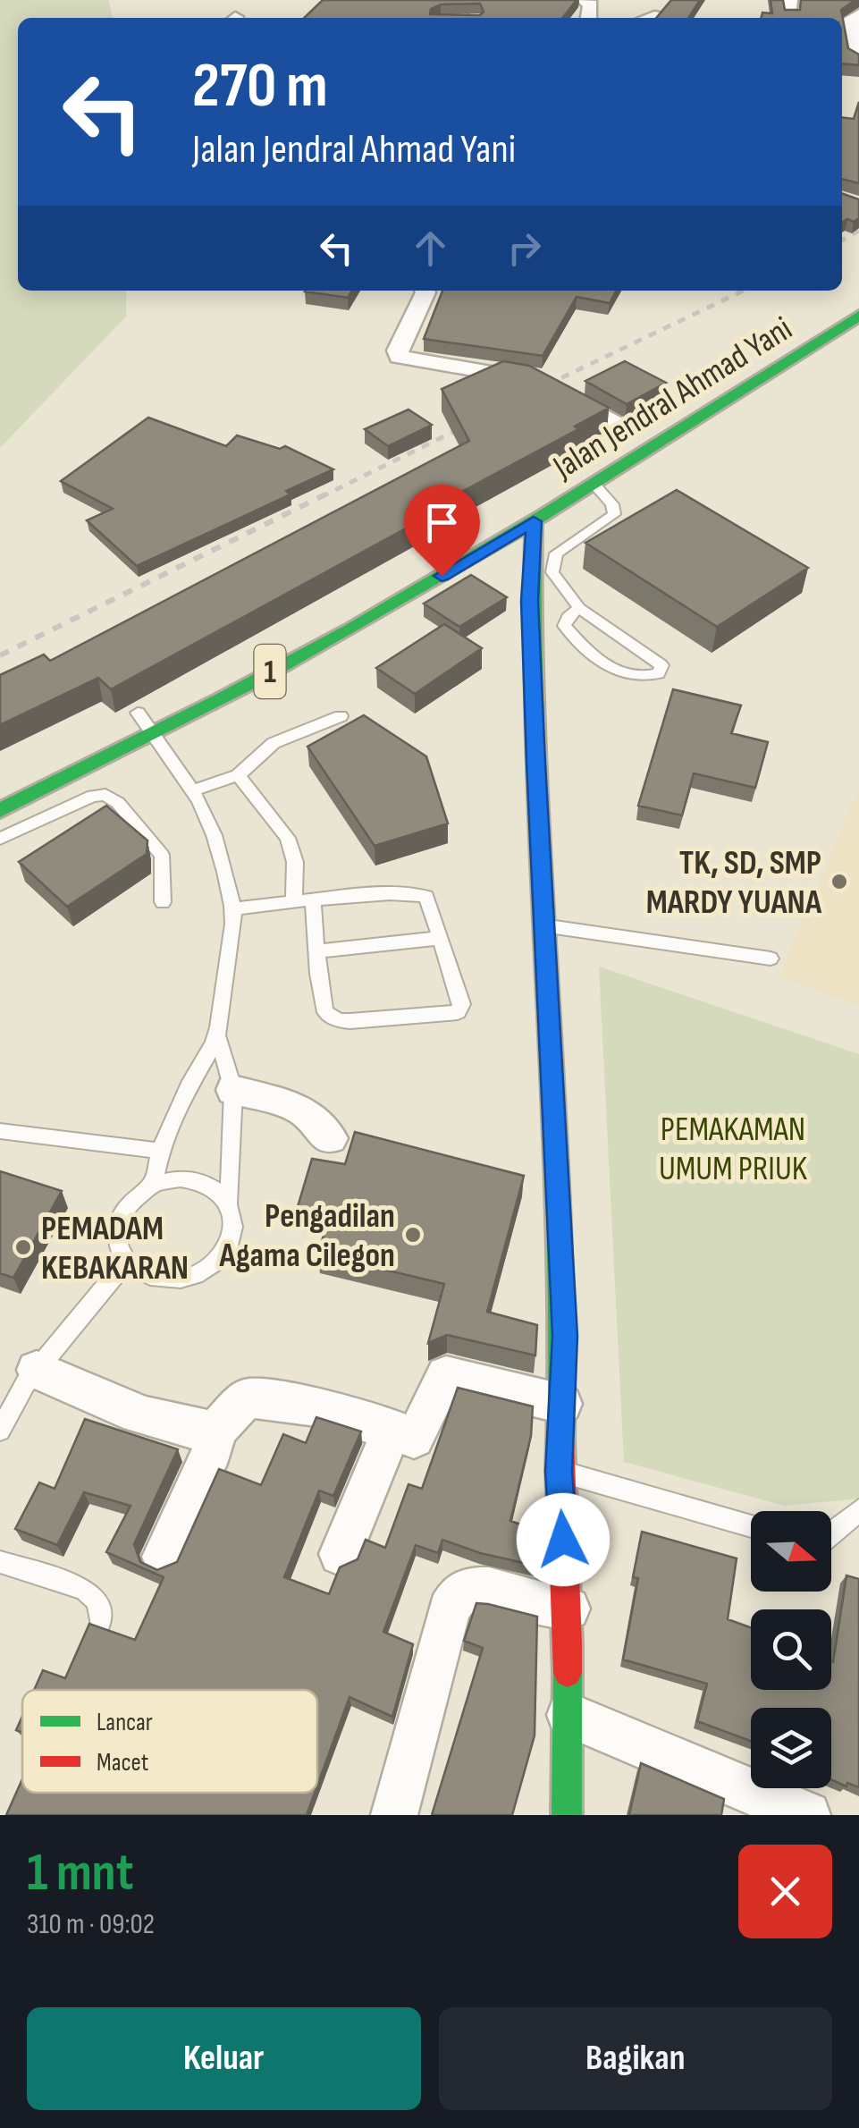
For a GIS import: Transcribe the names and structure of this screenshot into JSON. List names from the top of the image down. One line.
{"streets":{"main road":["Jalan Jendral Ahmad Yani","1"]},"parks":["PEMAKAMAN UMUM PRIUK"],"places":["TK, SD, SMP MARDY YUANA","Pengadilan Agama Cilegon","PEMADAM KEBAKARAN"],"legend":["Lancar","Macet"],"north":"right","page":{"turn":["270 m","Jalan Jendral Ahmad Yani"],"heading":["1 mnt","310 m · 09:02"],"buttons":["Keluar","Bagikan"]}}
